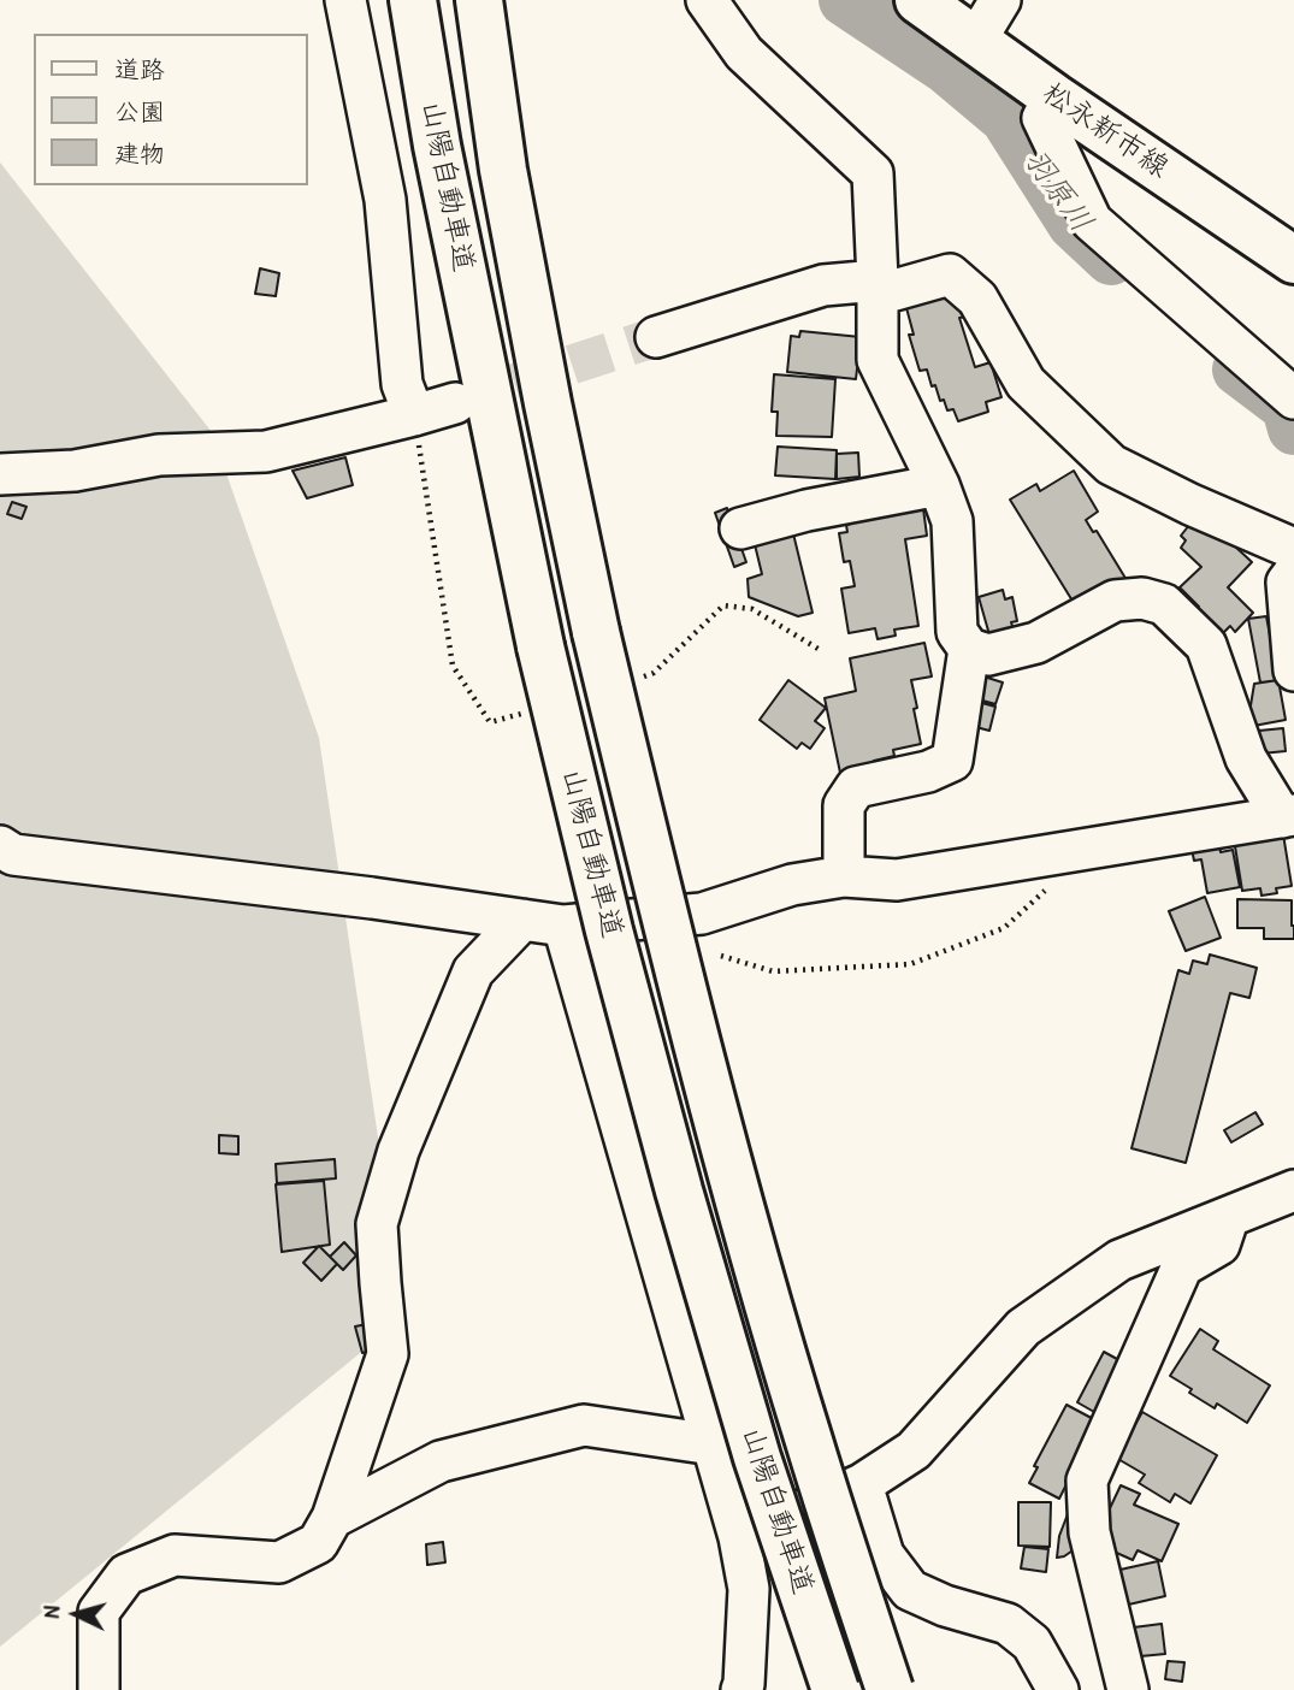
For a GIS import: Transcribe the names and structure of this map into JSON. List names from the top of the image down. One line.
{"streets":{"main road":["松永新市線","山陽自動車道"]},"water":["羽原川"],"legend":["道路","公園","建物"],"north":"left"}
